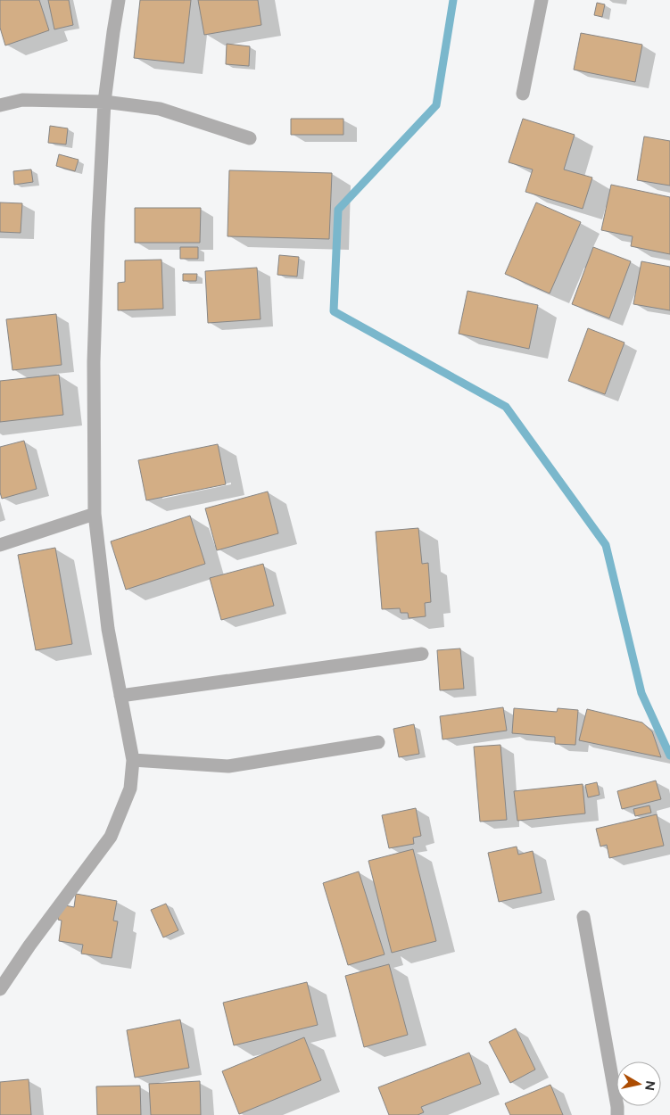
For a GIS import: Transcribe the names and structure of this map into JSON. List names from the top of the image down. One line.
{"north":"right"}
